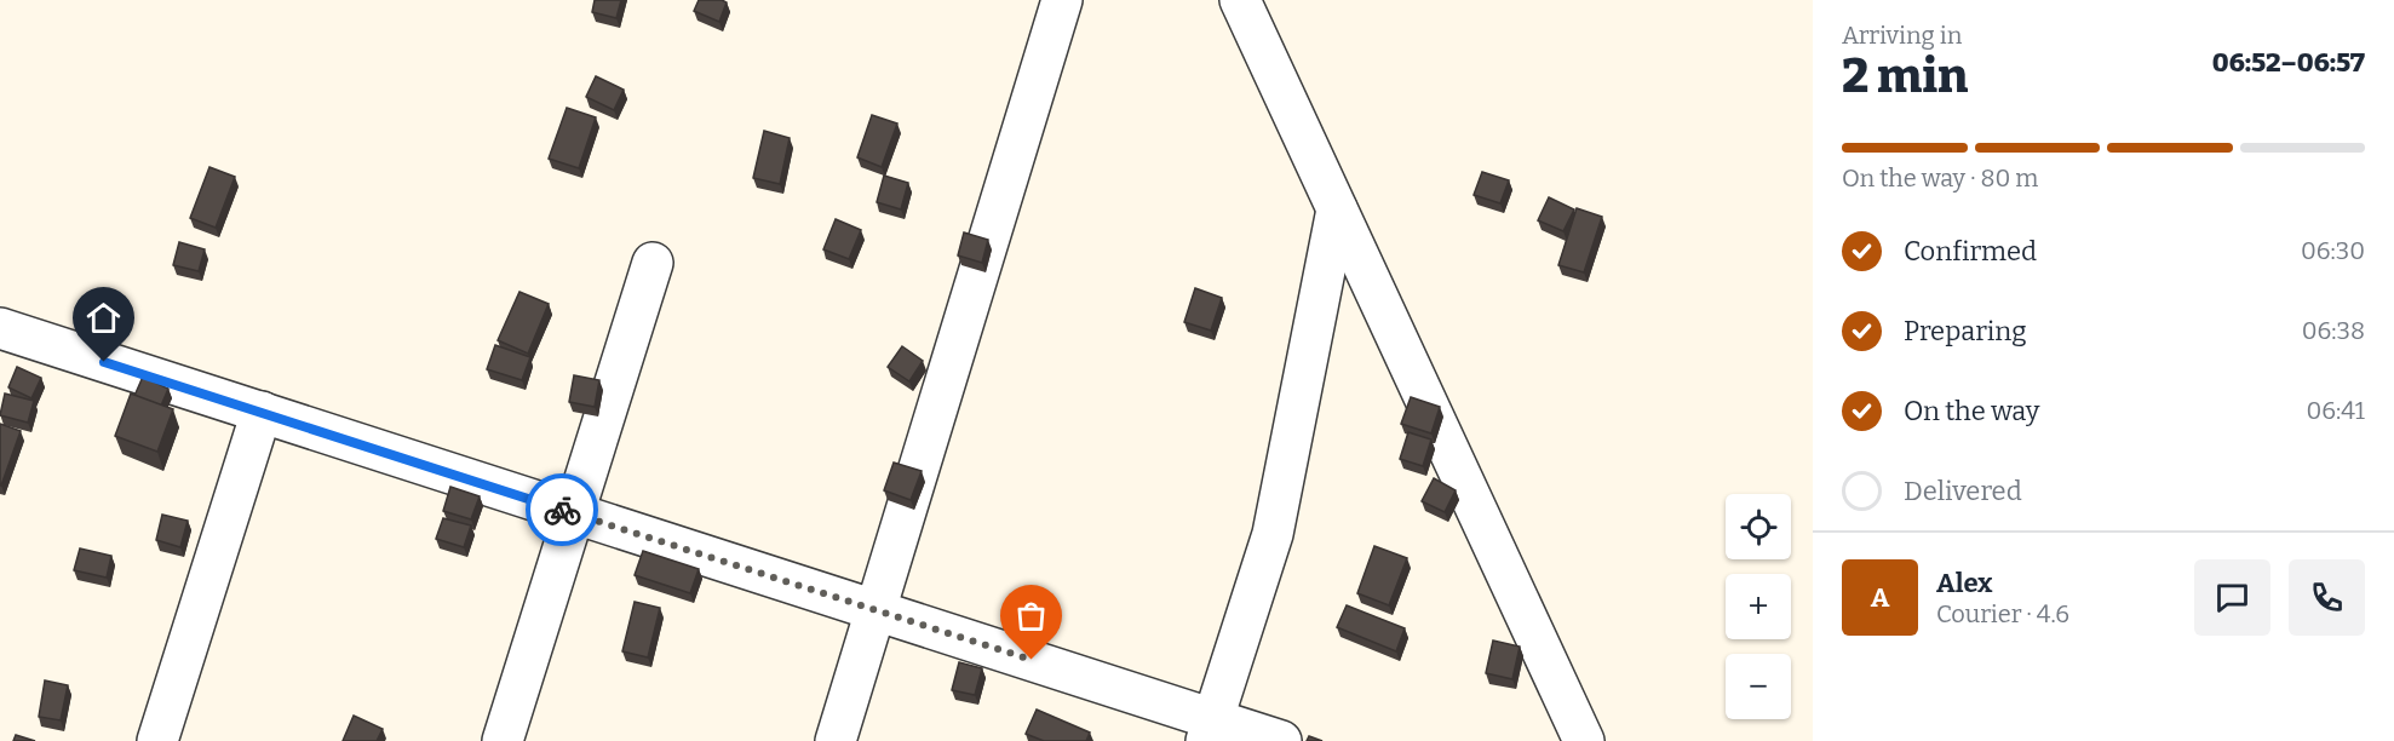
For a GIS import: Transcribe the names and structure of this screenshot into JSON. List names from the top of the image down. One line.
{"page":{"heading":["2 min","Arriving in","06:52–06:57"],"panel":["Alex","Courier · 4.6"],"bar":"On the way · 80 m","list":[["Confirmed","06:30"],["Preparing","06:38"],["On the way","06:41"],"Delivered"],"map_buttons":["+","−"],"round":"A"}}
